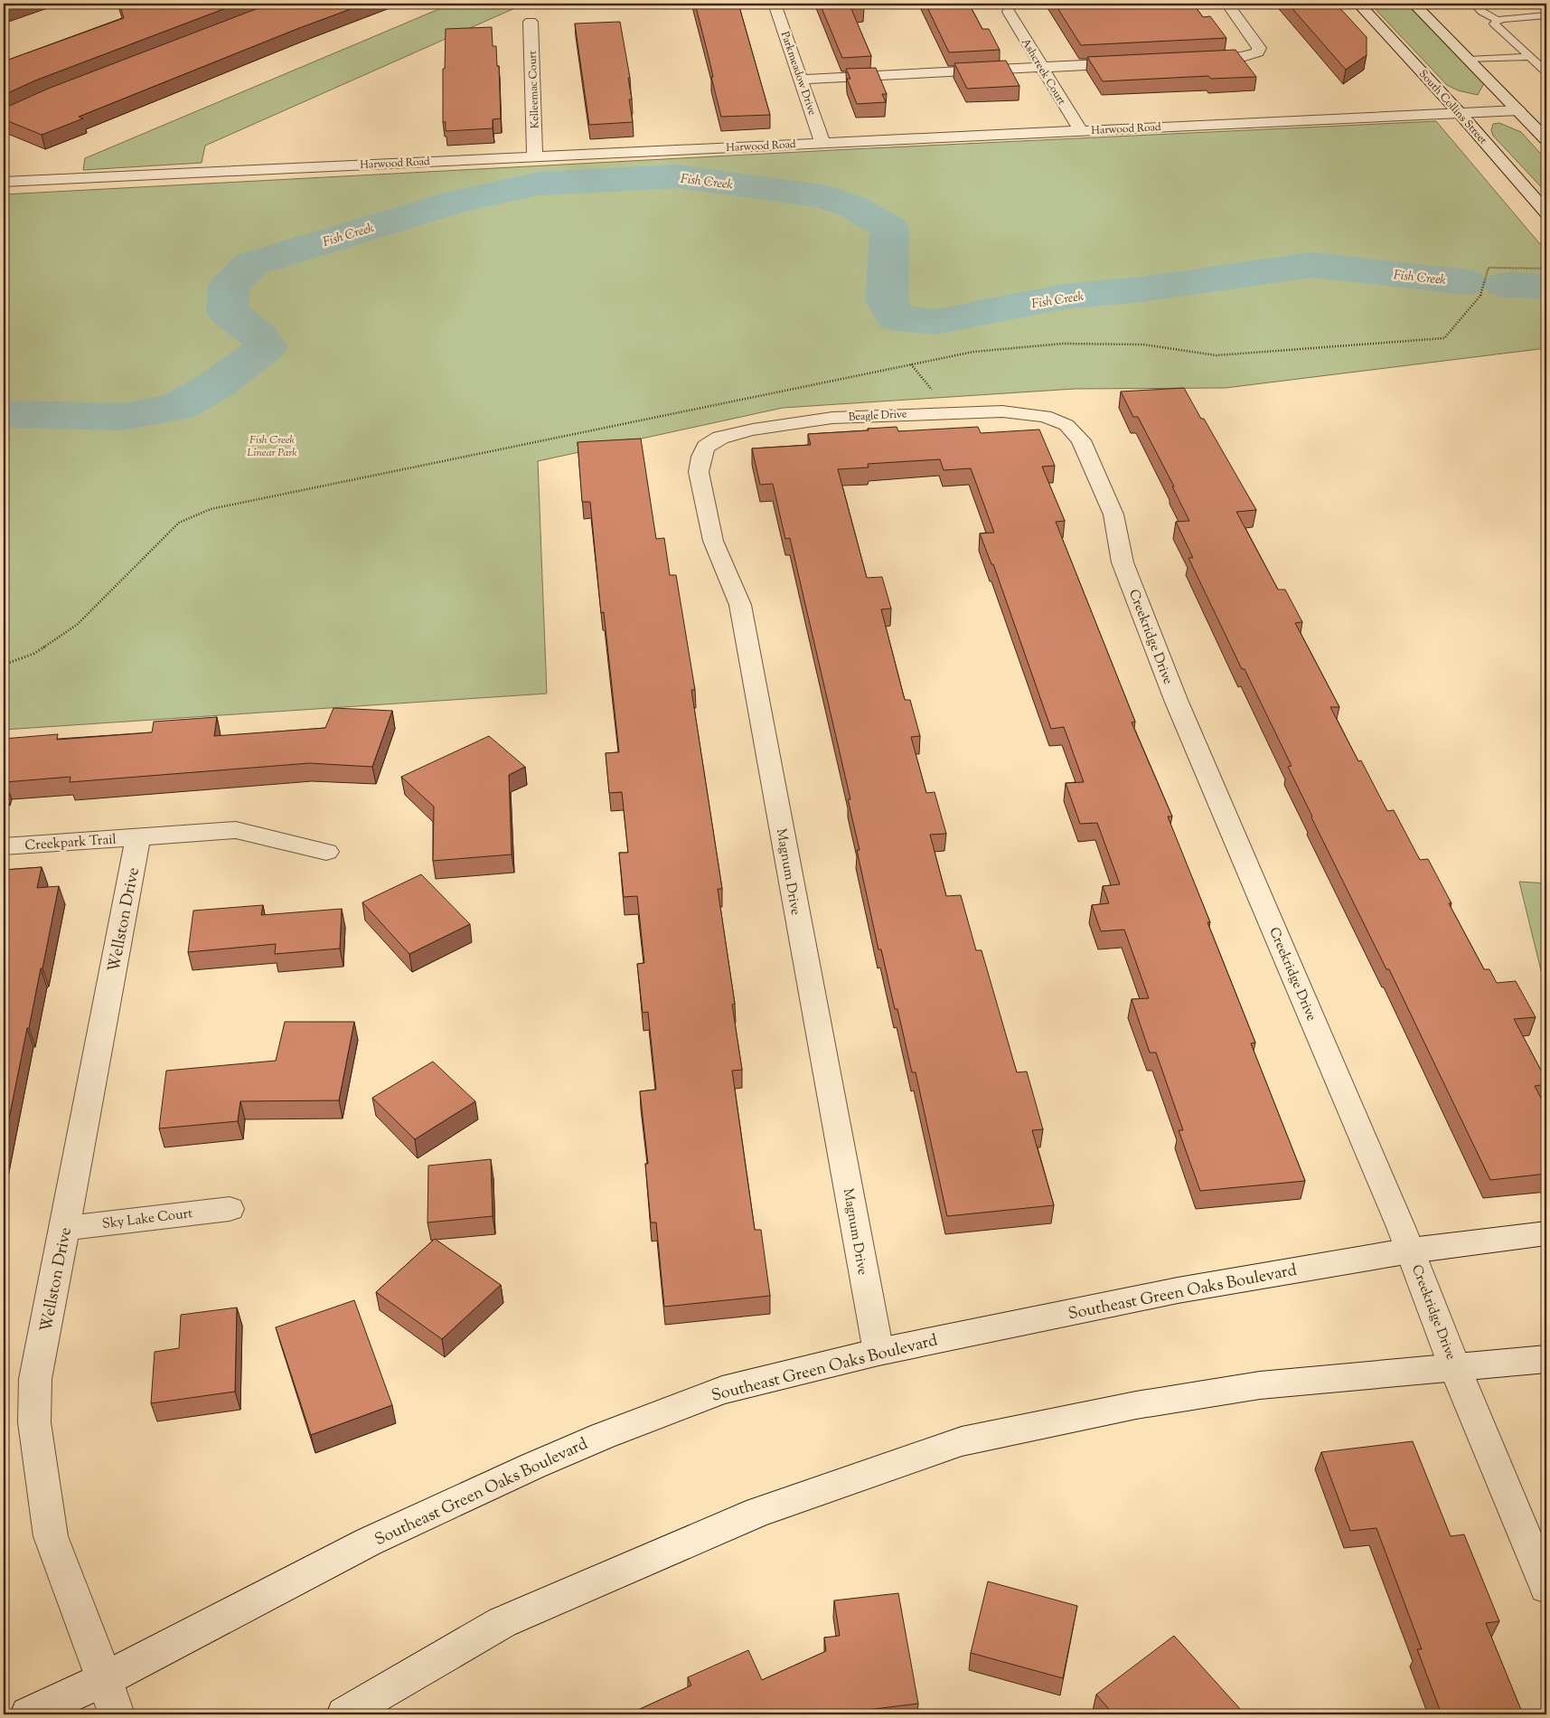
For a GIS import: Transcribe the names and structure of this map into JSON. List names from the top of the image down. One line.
{"streets":{"street":["Ashcreek Court","Parkmeadow Drive","Kelleemac Court","South Collins Street","Harwood Road","Beagle Drive","Creekridge Drive","Creekpark Trail","Magnum Drive","Wellston Drive","Sky Lake Court","Southeast Green Oaks Boulevard"]},"crossings":[["Ashcreek Court","Harwood Road"],["Parkmeadow Drive","Harwood Road"],["Kelleemac Court","Harwood Road"],["South Collins Street","Harwood Road"],["Beagle Drive","Creekridge Drive"],["Beagle Drive","Magnum Drive"],["Creekridge Drive","Southeast Green Oaks Boulevard"],["Creekpark Trail","Wellston Drive"],["Magnum Drive","Southeast Green Oaks Boulevard"],["Wellston Drive","Sky Lake Court"],["Wellston Drive","Southeast Green Oaks Boulevard"]],"water":["Fish Creek"],"parks":["Fish Creek Linear Park"]}
